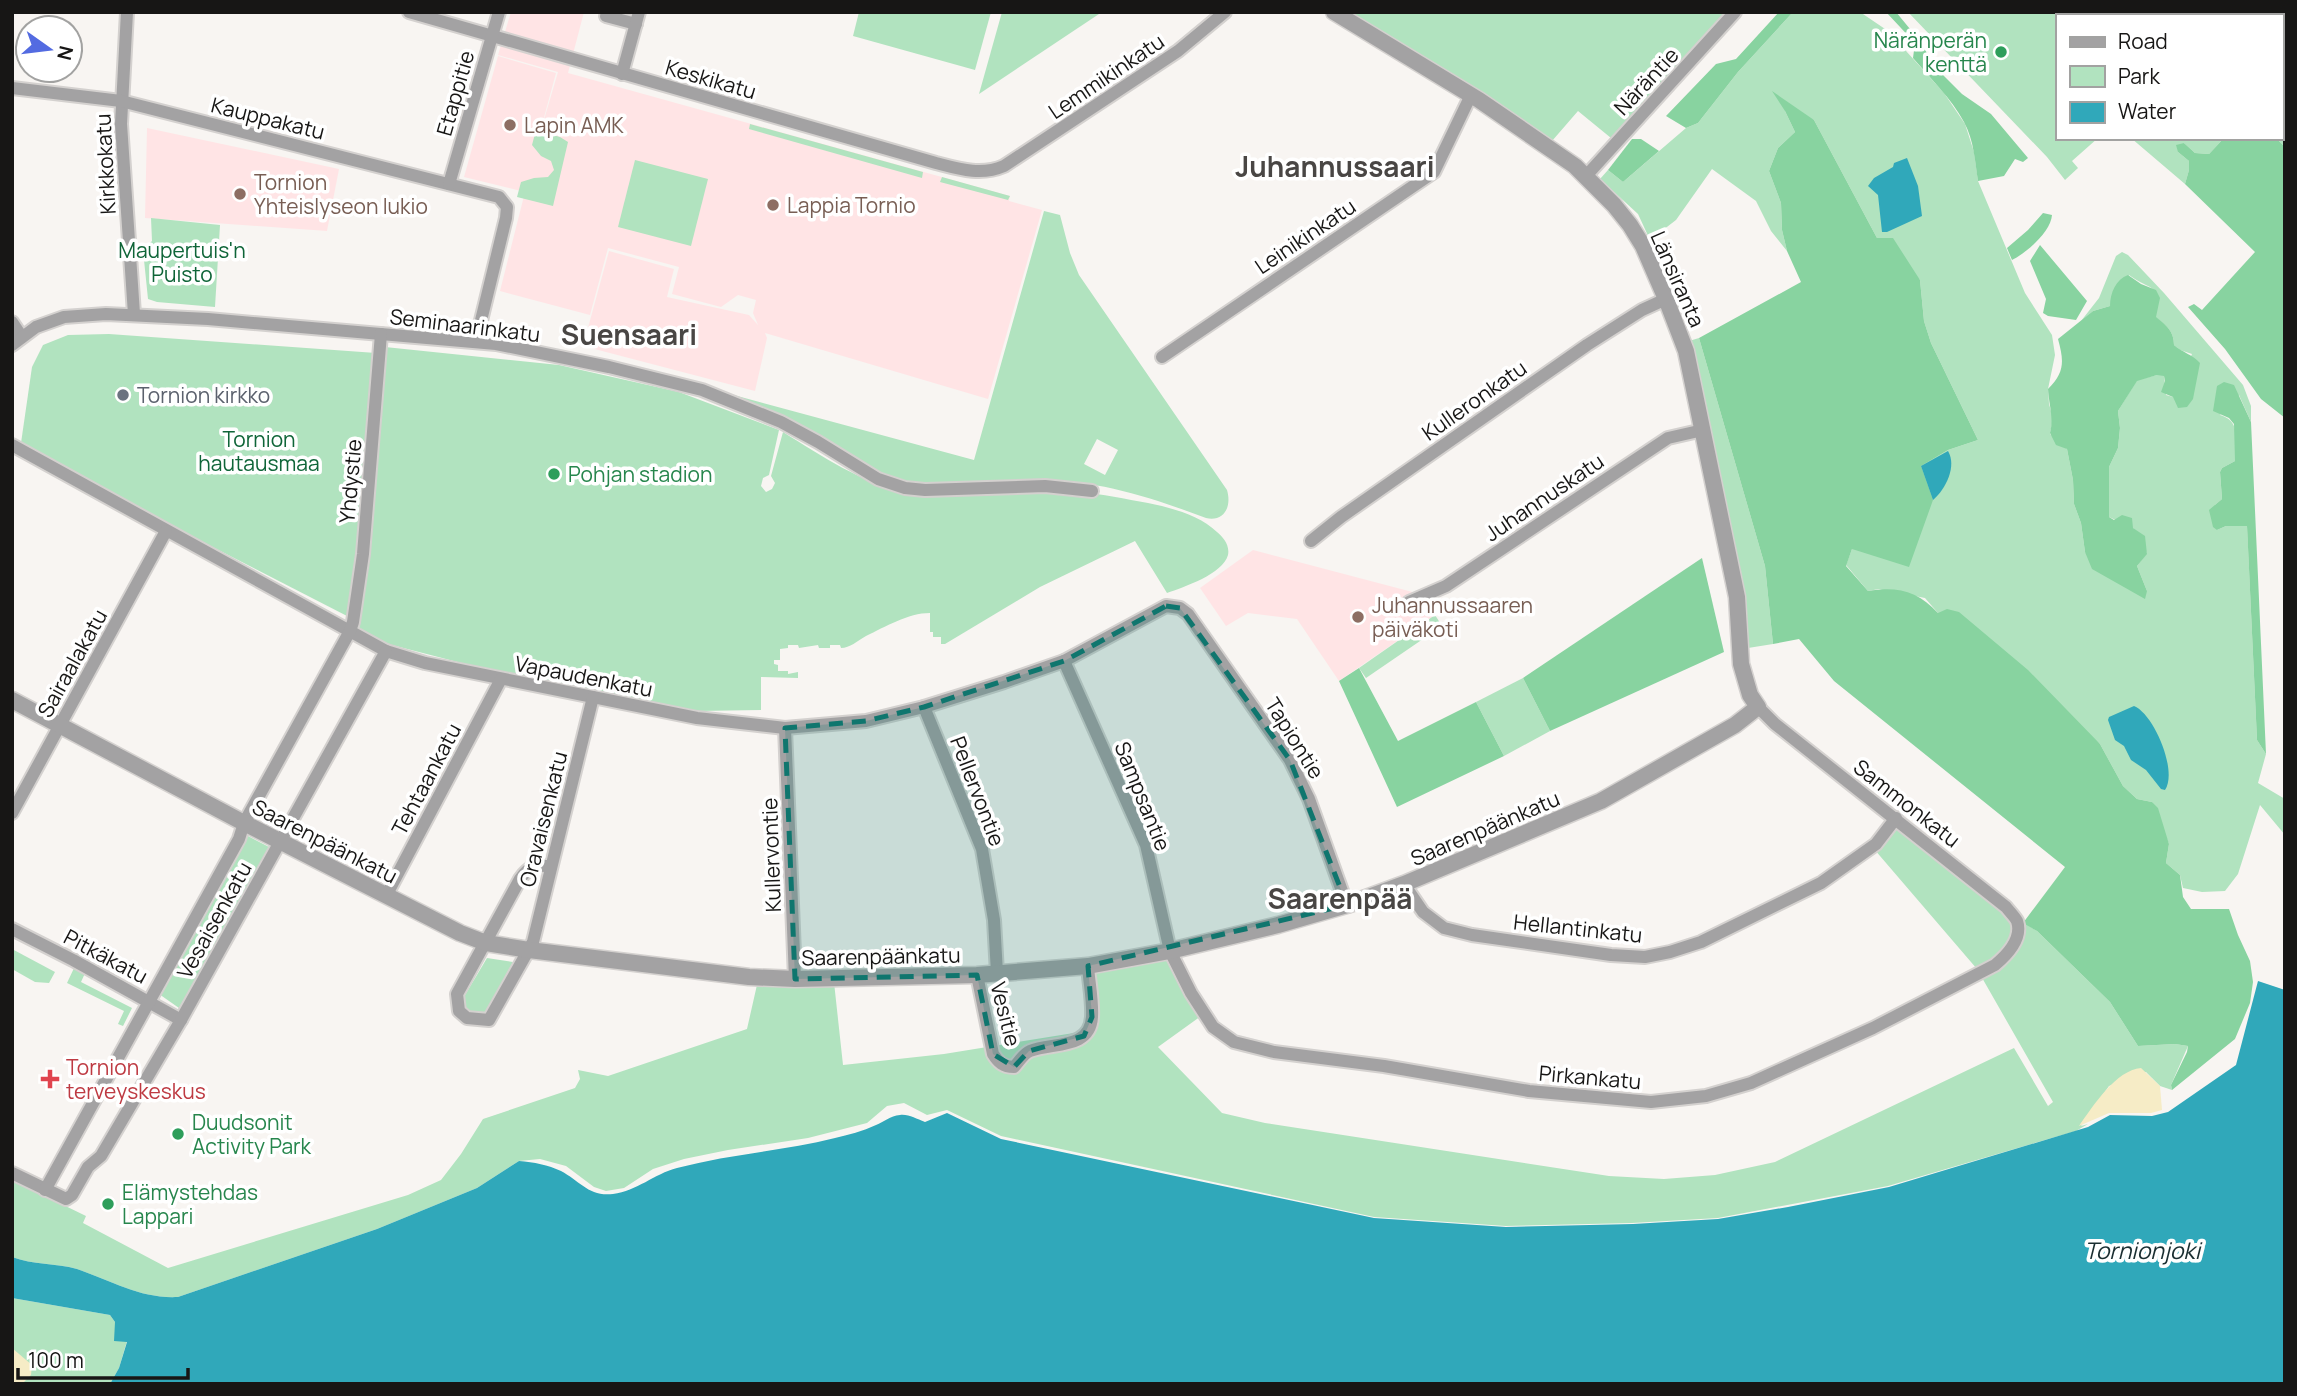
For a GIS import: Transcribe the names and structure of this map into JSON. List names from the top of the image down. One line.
{"streets":{"street":["Lemmikinkatu","Keskikatu","Näräntie","Etappitie","Kauppakatu","Kirkkokatu","Leinikinkatu","Länsiranta","Seminaarinkatu","Kulleronkatu","Yhdystie","Juhannuskatu","Sairaalakatu","Vapaudenkatu","Tapiontie","Tehtaankatu","Pellervontie","Sampsantie","Sammonkatu","Oravaisenkatu","Saarenpäänkatu","Kullervontie","Vesaisenkatu","Hellantinkatu","Pitkäkatu","Vesitie","Pirkankatu"]},"crossings":[["Lemmikinkatu","Keskikatu"],["Keskikatu","Etappitie"],["Näräntie","Länsiranta"],["Etappitie","Kauppakatu"],["Kauppakatu","Kirkkokatu"],["Kauppakatu","Seminaarinkatu"],["Kirkkokatu","Seminaarinkatu"],["Leinikinkatu","Länsiranta"],["Länsiranta","Kulleronkatu"],["Länsiranta","Juhannuskatu"],["Länsiranta","Sammonkatu"],["Länsiranta","Saarenpäänkatu"],["Seminaarinkatu","Yhdystie"],["Yhdystie","Vapaudenkatu"],["Yhdystie","Vesaisenkatu"],["Sairaalakatu","Vapaudenkatu"],["Sairaalakatu","Saarenpäänkatu"],["Vapaudenkatu","Tapiontie"],["Vapaudenkatu","Tehtaankatu"],["Vapaudenkatu","Pellervontie"],["Vapaudenkatu","Sampsantie"],["Vapaudenkatu","Oravaisenkatu"],["Vapaudenkatu","Kullervontie"],["Vapaudenkatu","Vesaisenkatu"],["Tapiontie","Saarenpäänkatu"],["Tehtaankatu","Saarenpäänkatu"],["Pellervontie","Saarenpäänkatu"],["Sampsantie","Saarenpäänkatu"],["Sampsantie","Pirkankatu"],["Sammonkatu","Saarenpäänkatu"],["Sammonkatu","Hellantinkatu"],["Sammonkatu","Pirkankatu"],["Oravaisenkatu","Saarenpäänkatu"],["Saarenpäänkatu","Kullervontie"],["Saarenpäänkatu","Vesaisenkatu"],["Saarenpäänkatu","Hellantinkatu"],["Saarenpäänkatu","Vesitie"],["Saarenpäänkatu","Pirkankatu"],["Vesaisenkatu","Pitkäkatu"]],"districts":["Juhannussaari","Suensaari","Saarenpää"],"water":["Tornionjoki"],"parks":["Maupertuis'n Puisto","Tornion hautausmaa"],"places":{"other":["Näränperän kenttä","Lapin AMK","Tornion Yhteislyseon lukio","Lappia Tornio","Tornion kirkko","Pohjan stadion","Juhannussaaren päiväkoti","Duudsonit Activity Park","Elämystehdas Lappari"],"health":["Tornion terveyskeskus"]},"legend":["Road","Park","Water"],"scale_bar":"100 m","north":"right"}
